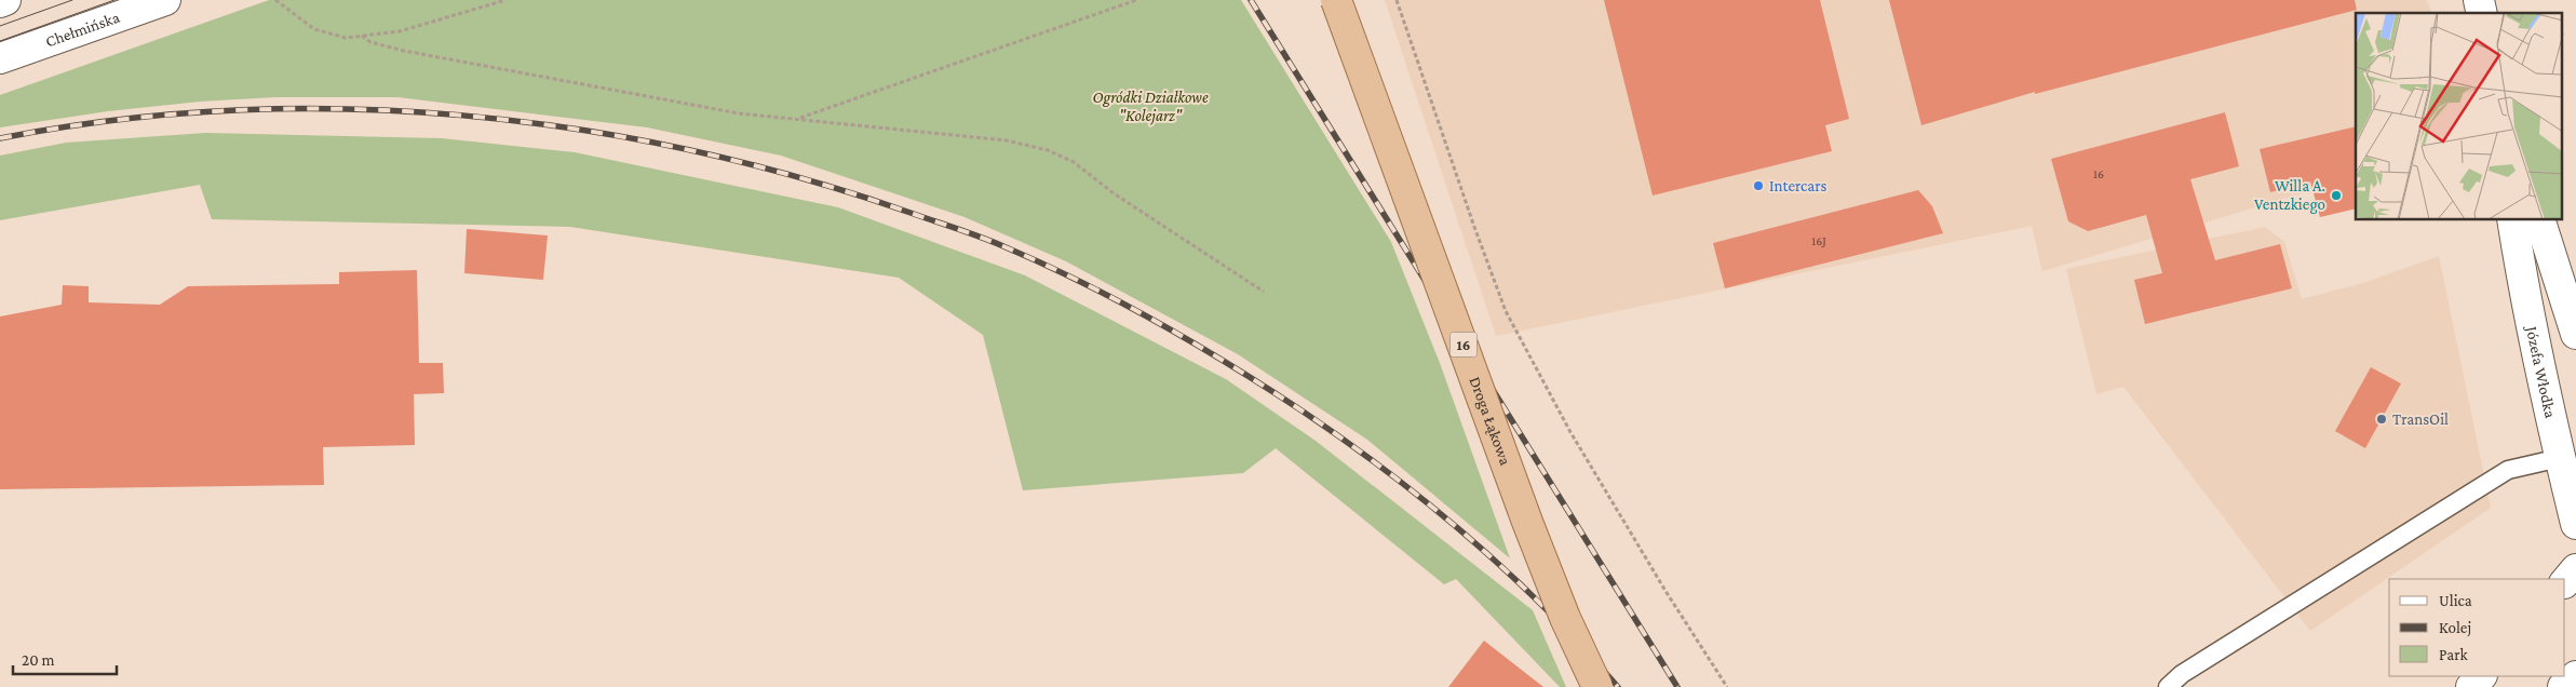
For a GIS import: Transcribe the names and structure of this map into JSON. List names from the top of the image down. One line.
{"streets":{"main road":["Chełmińska","16","Józefa Włodka","Droga Łąkowa"]},"parks":["Ogródki Działkowe \"Kolejarz\""],"places":["Intercars","Willa A. Ventzkiego","TransOil"],"house_numbers":["16","16J"],"legend":["Ulica","Kolej","Park"],"scale_bar":"20 m"}
